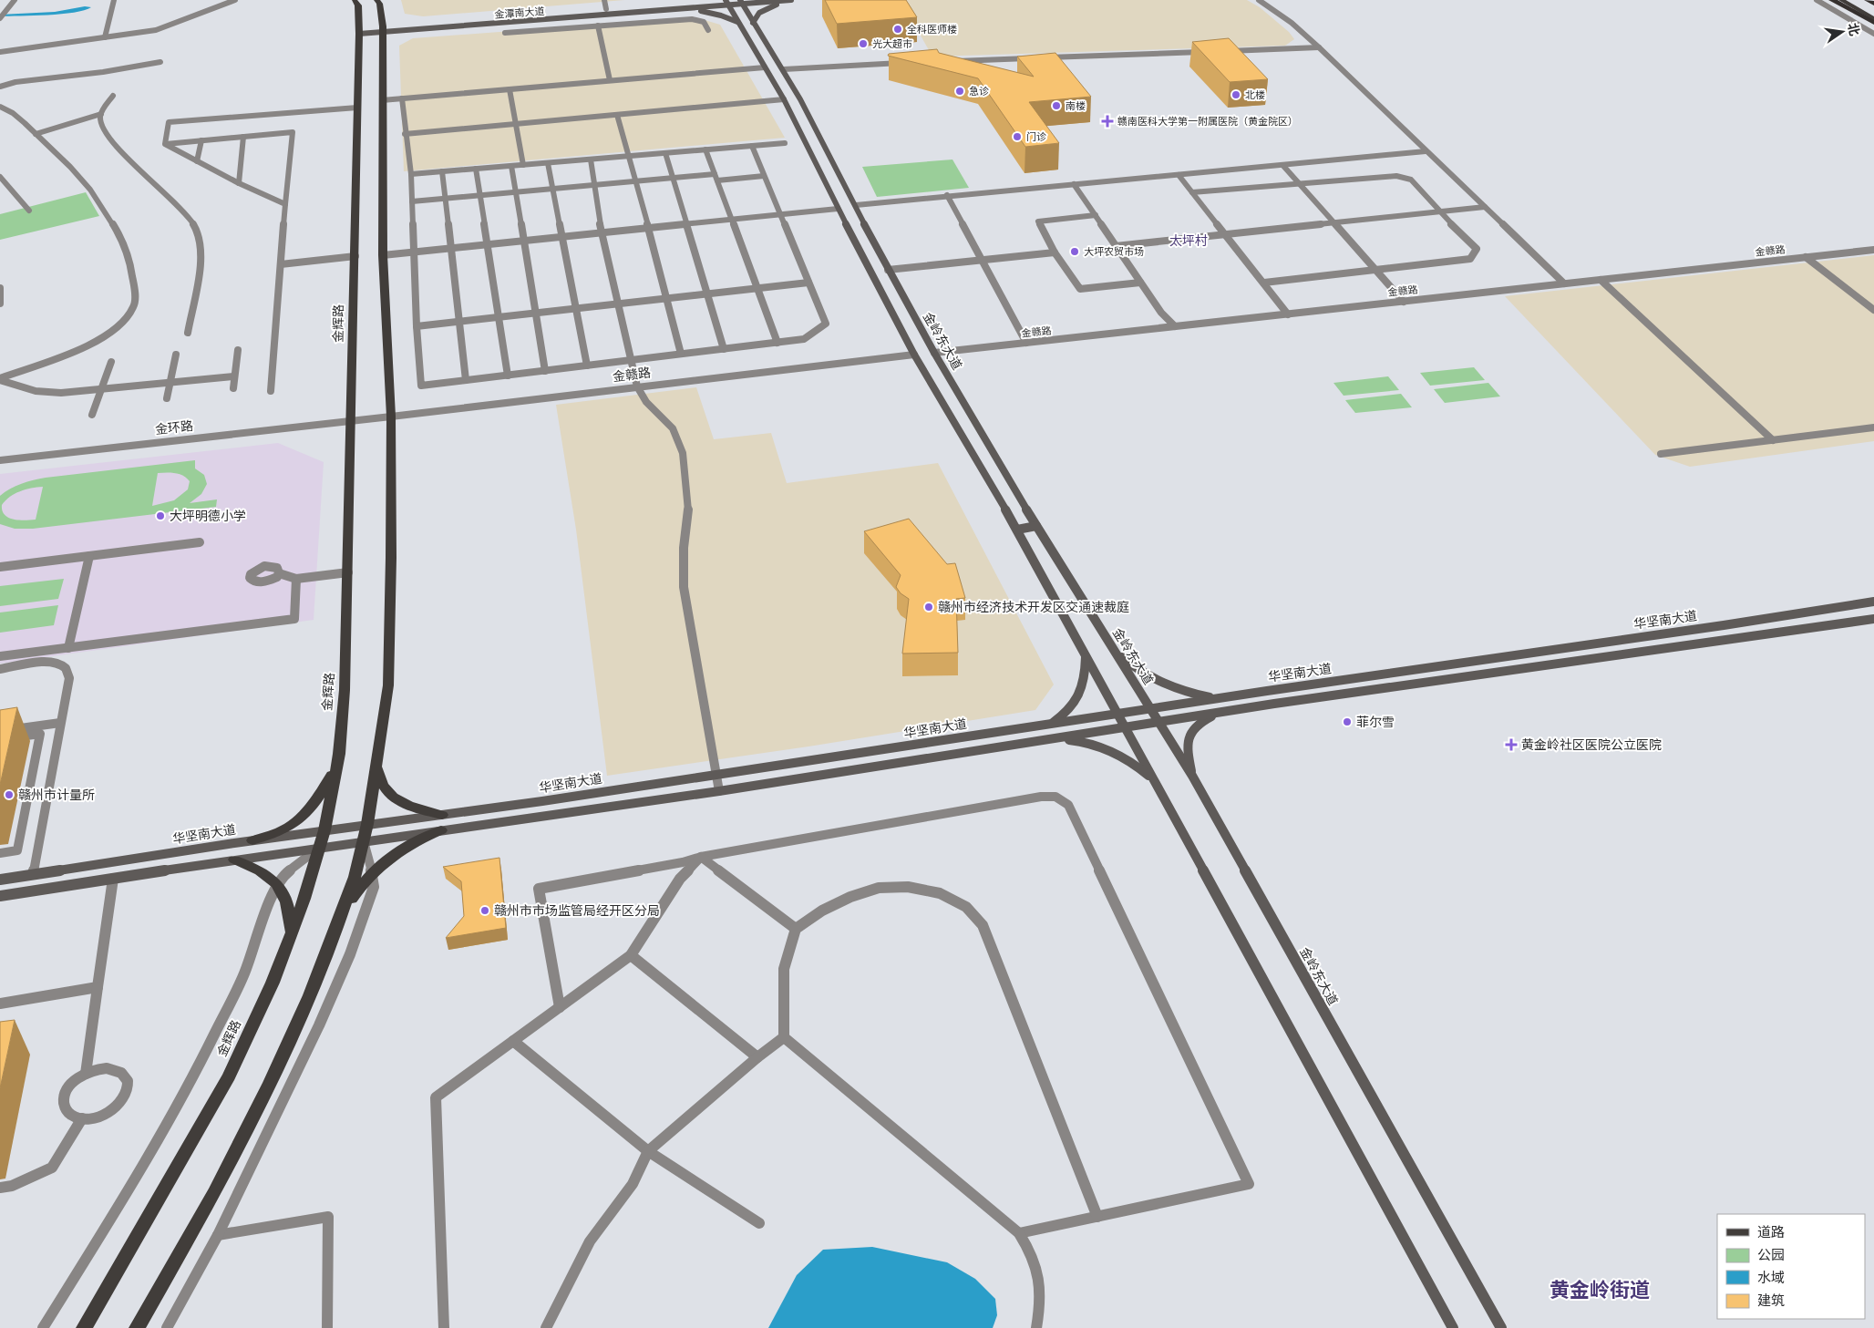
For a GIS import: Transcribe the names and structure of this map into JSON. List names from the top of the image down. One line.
{"streets":{"main road":["金潭南大道","金辉路","金岭东大道","华坚南大道"],"street":["金赣路","金环路"]},"crossings":[["金潭南大道","金辉路"],["金潭南大道","金岭东大道"],["金赣路","金辉路"],["金赣路","金岭东大道"],["金赣路","金环路"],["金辉路","金环路"],["金辉路","华坚南大道"],["金岭东大道","华坚南大道"]],"districts":["太坪村","黄金岭街道"],"places":{"other":["全科医师楼","光大超市","急诊","北楼","南楼","门诊","大坪农贸市场","大坪明德小学","赣州市经济技术开发区交通速裁庭","菲尔雪","赣州市计量所","赣州市市场监管局经开区分局"],"health":["赣南医科大学第一附属医院（黄金院区）","黄金岭社区医院公立医院"]},"legend":["道路","公园","水域","建筑"],"north":"right"}
